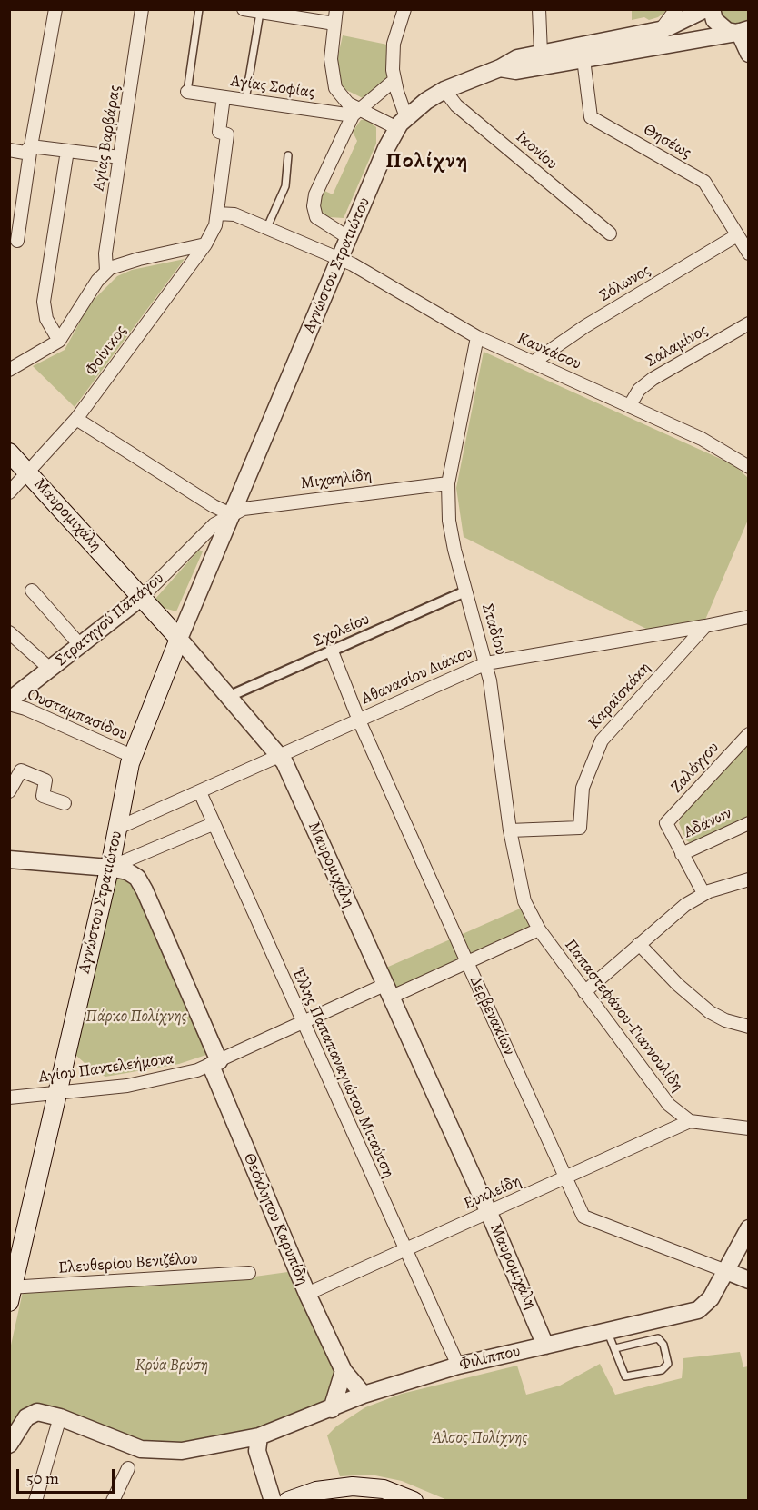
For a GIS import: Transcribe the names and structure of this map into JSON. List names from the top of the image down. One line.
{"streets":{"main road":["Αγνώστου Στρατιώτου","Μαυρομιχάλη"],"street":["Αγίας Σοφίας","Αγίας Βαρβάρας","Θησέως","Ικονίου","Σόλωνος","Σαλαμίνος","Φοίνικος","Καυκάσου","Μιχαηλίδη","Στρατηγού Παπάγου","Σταδίου","Σχολείου","Αθανασίου Διάκου","Καραϊσκάκη","Ουσταμπασίδου","Ζαλόγγου","Αδάνων","Δερβενακίων","Παπαστεφάνου-Γιαννουλίδη","Αγίου Παντελεήμονα","Έλλης Παπαπαναγιώτου Μιταύτση","Ευκλείδη","Θεόκλητου Καρυπίδη","Ελευθερίου Βενιζέλου","Φιλίππου"]},"crossings":[["Αγίας Σοφίας","Φοίνικος"],["Θησέως","Σόλωνος"],["Αγνώστου Στρατιώτου","Καυκάσου"],["Αγνώστου Στρατιώτου","Μιχαηλίδη"],["Αγνώστου Στρατιώτου","Μαυρομιχάλη"],["Αγνώστου Στρατιώτου","Στρατηγού Παπάγου"],["Αγνώστου Στρατιώτου","Αθανασίου Διάκου"],["Αγνώστου Στρατιώτου","Ουσταμπασίδου"],["Αγνώστου Στρατιώτου","Αγίου Παντελεήμονα"],["Αγνώστου Στρατιώτου","Θεόκλητου Καρυπίδη"],["Αγνώστου Στρατιώτου","Ελευθερίου Βενιζέλου"],["Σόλωνος","Καυκάσου"],["Σαλαμίνος","Καυκάσου"],["Φοίνικος","Καυκάσου"],["Φοίνικος","Μαυρομιχάλη"],["Καυκάσου","Σταδίου"],["Μιχαηλίδη","Στρατηγού Παπάγου"],["Μιχαηλίδη","Σταδίου"],["Μαυρομιχάλη","Στρατηγού Παπάγου"],["Μαυρομιχάλη","Σχολείου"],["Μαυρομιχάλη","Αθανασίου Διάκου"],["Μαυρομιχάλη","Αγίου Παντελεήμονα"],["Μαυρομιχάλη","Ευκλείδη"],["Μαυρομιχάλη","Φιλίππου"],["Σταδίου","Σχολείου"],["Σταδίου","Αθανασίου Διάκου"],["Σταδίου","Καραϊσκάκη"],["Σταδίου","Παπαστεφάνου-Γιαννουλίδη"],["Σταδίου","Αγίου Παντελεήμονα"],["Σχολείου","Δερβενακίων"],["Αθανασίου Διάκου","Καραϊσκάκη"],["Αθανασίου Διάκου","Δερβενακίων"],["Αθανασίου Διάκου","Έλλης Παπαπαναγιώτου Μιταύτση"],["Ζαλόγγου","Αδάνων"],["Δερβενακίων","Αγίου Παντελεήμονα"],["Δερβενακίων","Ευκλείδη"],["Δερβενακίων","Φιλίππου"],["Παπαστεφάνου-Γιαννουλίδη","Αγίου Παντελεήμονα"],["Παπαστεφάνου-Γιαννουλίδη","Ευκλείδη"],["Αγίου Παντελεήμονα","Έλλης Παπαπαναγιώτου Μιταύτση"],["Αγίου Παντελεήμονα","Θεόκλητου Καρυπίδη"],["Έλλης Παπαπαναγιώτου Μιταύτση","Ευκλείδη"],["Έλλης Παπαπαναγιώτου Μιταύτση","Φιλίππου"],["Ευκλείδη","Θεόκλητου Καρυπίδη"],["Θεόκλητου Καρυπίδη","Φιλίππου"]],"districts":["Πολίχνη"],"parks":["Πάρκο Πολίχνης","Κρύα Βρύση","Άλσος Πολίχνης"],"scale_bar":"50 m"}
